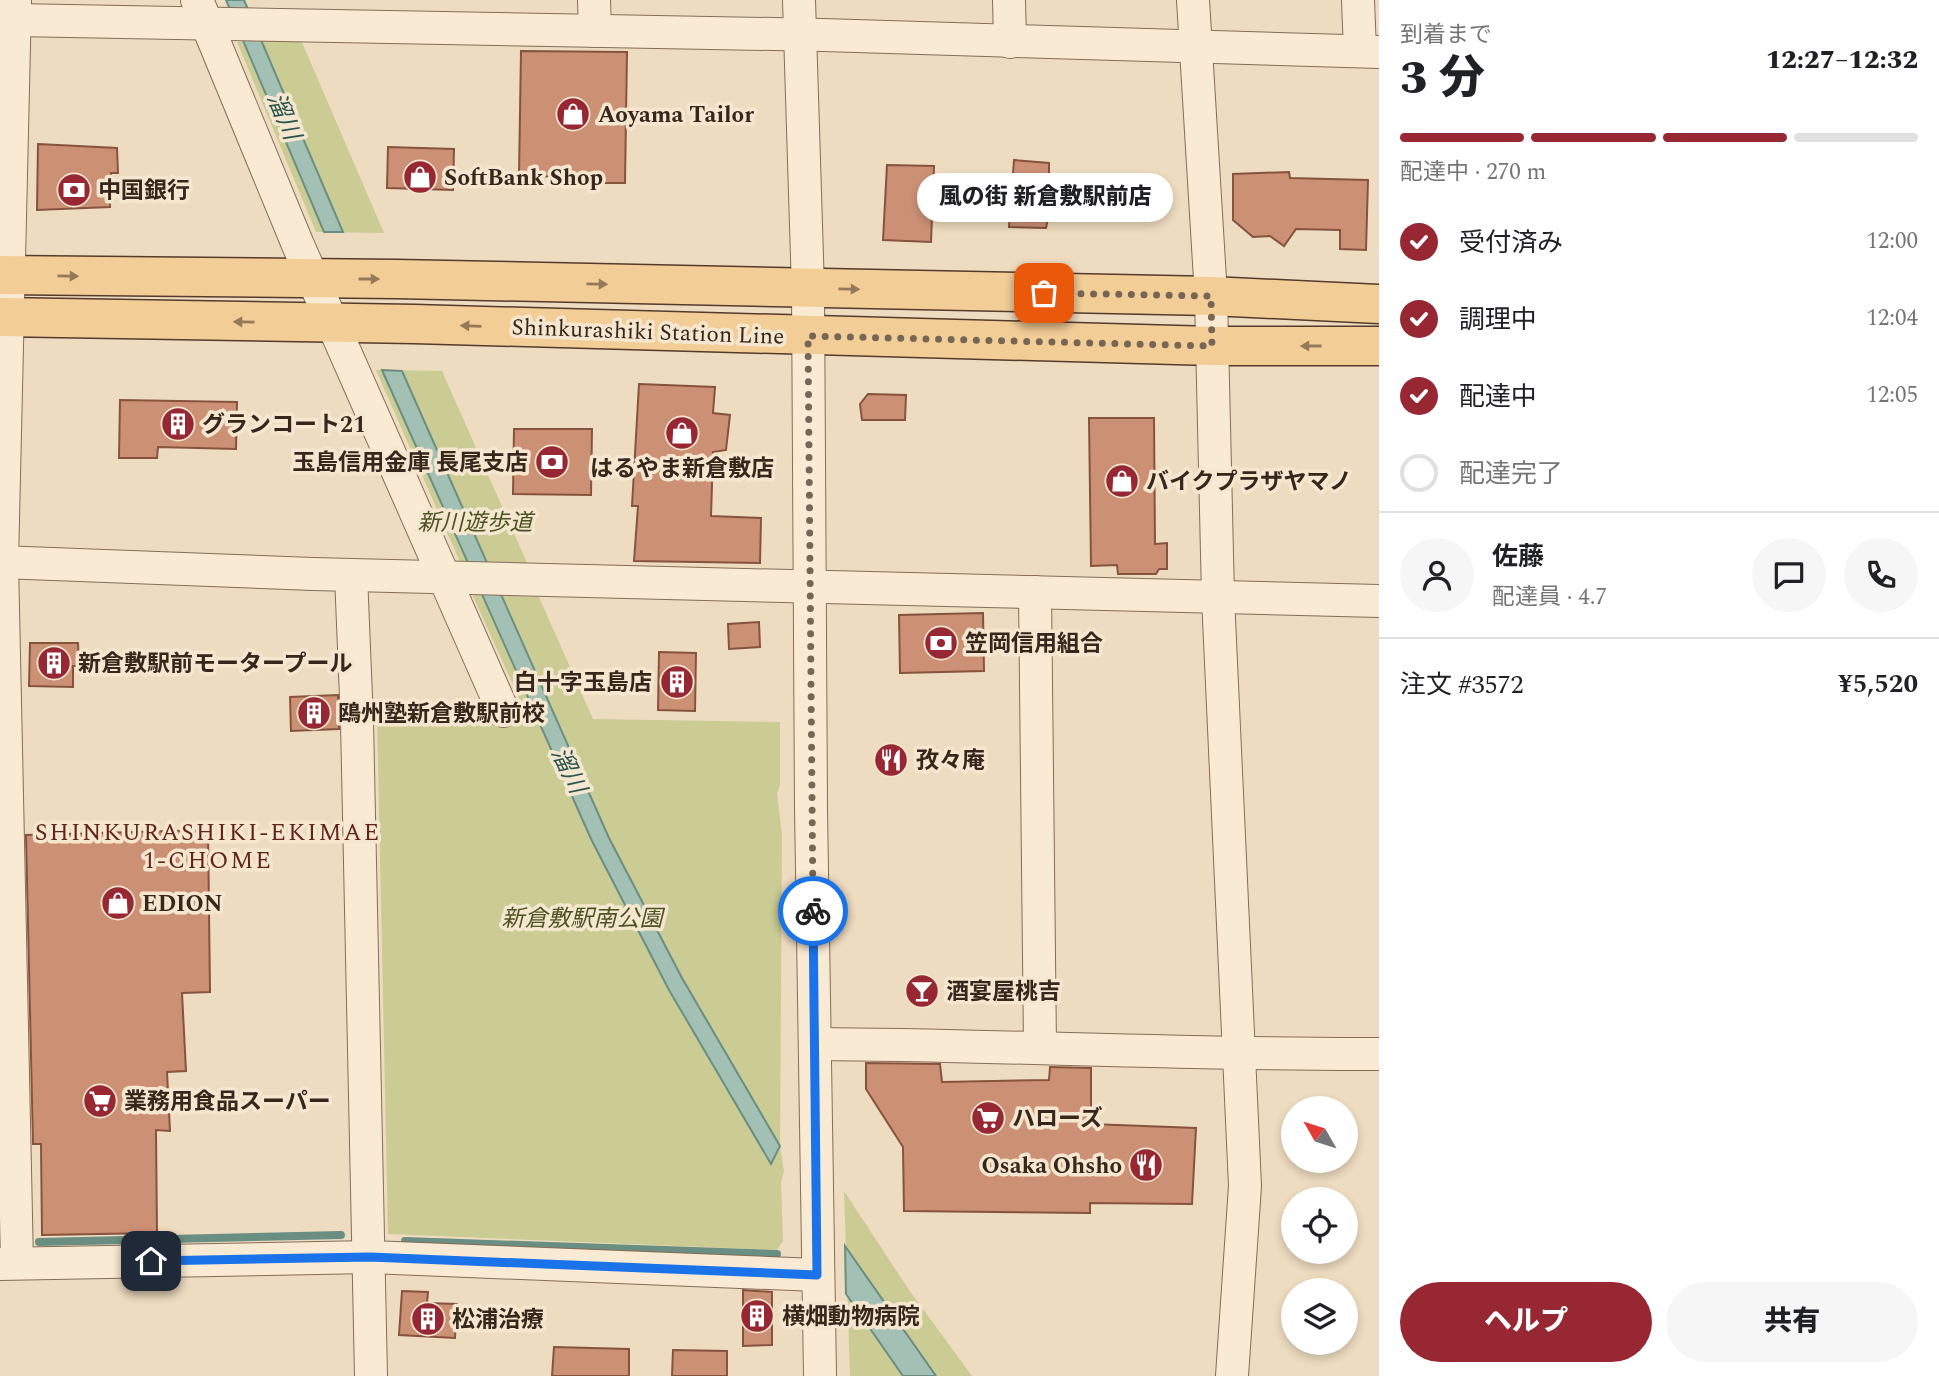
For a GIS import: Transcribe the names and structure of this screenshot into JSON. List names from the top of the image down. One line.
{"streets":{"main road":["Shinkurashiki Station Line"]},"districts":["SHINKURASHIKI-EKIMAE 1-CHOME"],"water":["溜川"],"parks":["新川遊歩道","新倉敷駅南公園"],"places":{"shop":["Aoyama Tailor","SoftBank Shop","はるやま新倉敷店","バイクプラザヤマノ","EDION"],"bank":["中国銀行","玉島信用金庫 長尾支店","笠岡信用組合"],"other":["風の街 新倉敷駅前店"],"building":["グランコート21","新倉敷駅前モータープール","白十字玉島店","鴎州塾新倉敷駅前校","横畑動物病院","松浦治療"],"restaurant":["孜々庵","Osaka Ohsho"],"bar":["酒宴屋桃吉"],"supermarket":["業務用食品スーパー","ハローズ"]},"north":"top left","page":{"heading":["3 分","到着まで","12:27–12:32"],"panel":["佐藤","配達員 · 4.7","注文 #3572","¥5,520"],"bar":"配達中 · 270 m","bubble":"風の街 新倉敷駅前店","list":[["受付済み","12:00"],["調理中","12:04"],["配達中","12:05"],"配達完了"],"buttons":["ヘルプ","共有"]}}
